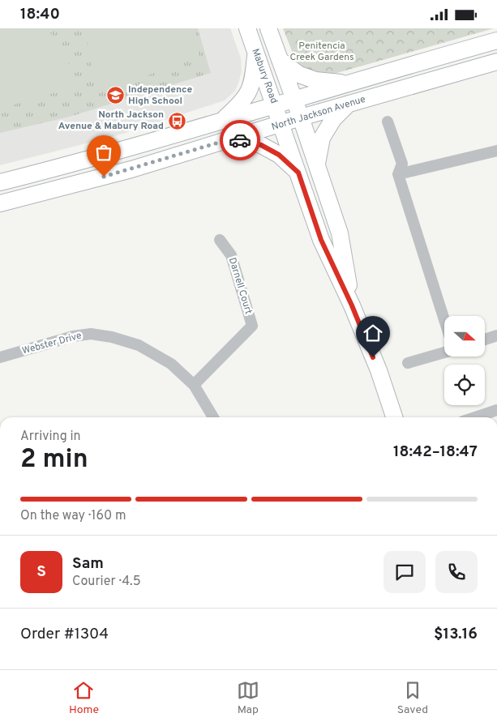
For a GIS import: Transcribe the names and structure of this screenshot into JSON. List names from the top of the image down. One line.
{"streets":{"main road":["Mabury Road","North Jackson Avenue"],"street":["Darnell Court","Webster Drive"]},"crossings":[["Mabury Road","North Jackson Avenue"],["Darnell Court","Webster Drive"]],"parks":["Penitencia Creek Gardens"],"places":{"school or university":["Independence High School"],"bus stop":["North Jackson Avenue & Mabury Road"]},"north":"right","page":{"status":"18:40","heading":["2 min","Arriving in","18:42–18:47"],"panel":["Sam","Courier · 4.5","Order #1304","$13.16"],"bar":"On the way · 160 m","round":"S","tabs":["Home","Map","Saved"]}}
